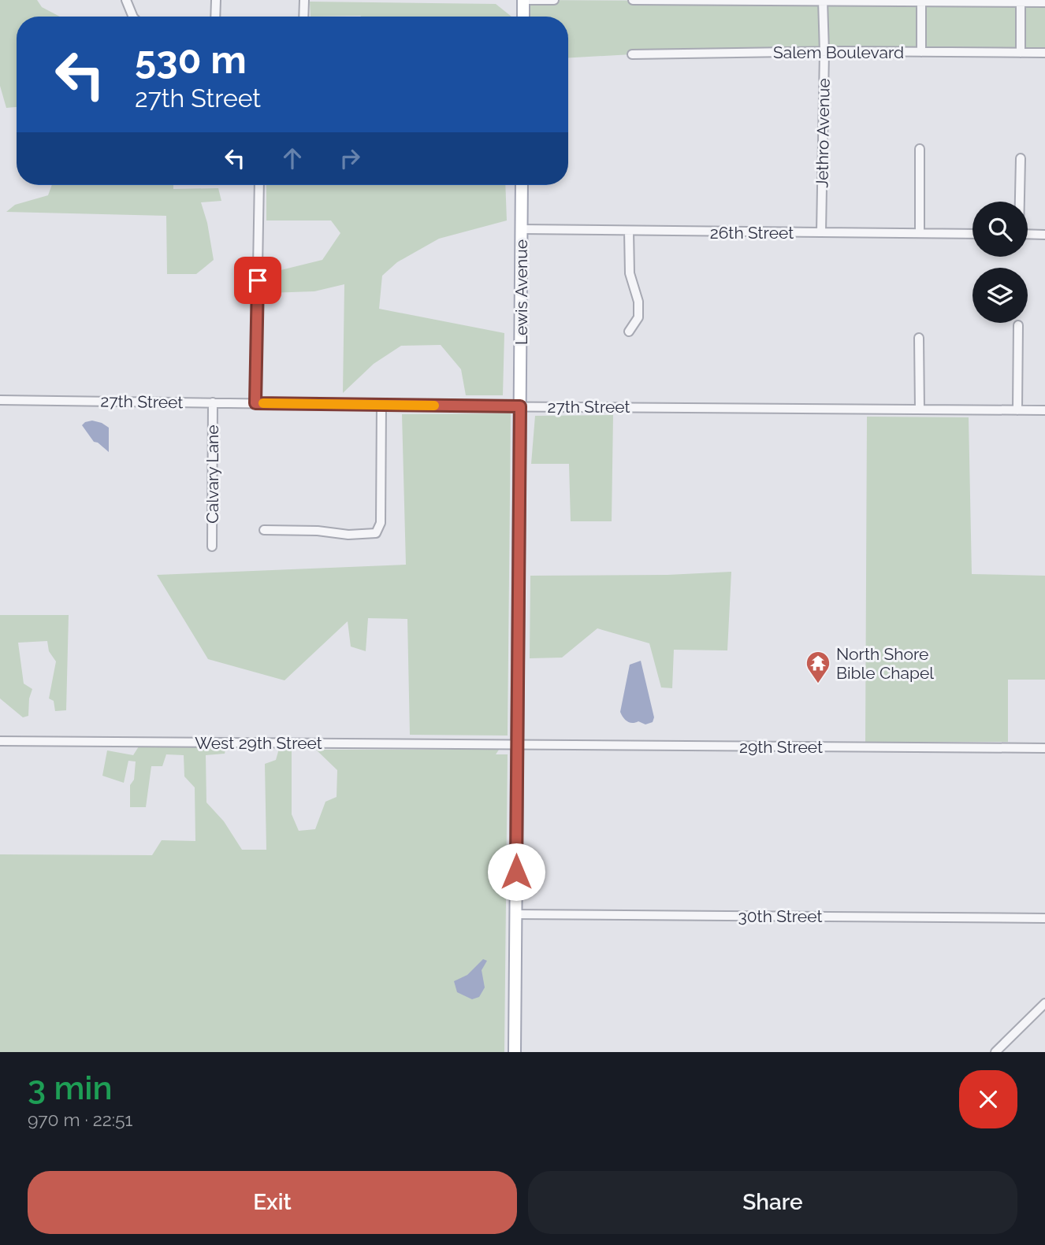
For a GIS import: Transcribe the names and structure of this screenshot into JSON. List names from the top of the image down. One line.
{"streets":{"main road":["Lewis Avenue"],"street":["Salem Boulevard","Jethro Avenue","26th Street","27th Street","Calvary Lane","West 29th Street","29th Street","30th Street"]},"crossings":[["Salem Boulevard","Jethro Avenue"],["Jethro Avenue","26th Street"],["26th Street","Lewis Avenue"],["Lewis Avenue","27th Street"],["Lewis Avenue","West 29th Street"],["Lewis Avenue","29th Street"],["Lewis Avenue","30th Street"],["27th Street","Calvary Lane"],["West 29th Street","29th Street"]],"places":{"temple":["North Shore Bible Chapel"]},"page":{"turn":["530 m","27th Street"],"heading":["3 min","970 m · 22:51"],"buttons":["Exit","Share"]}}
